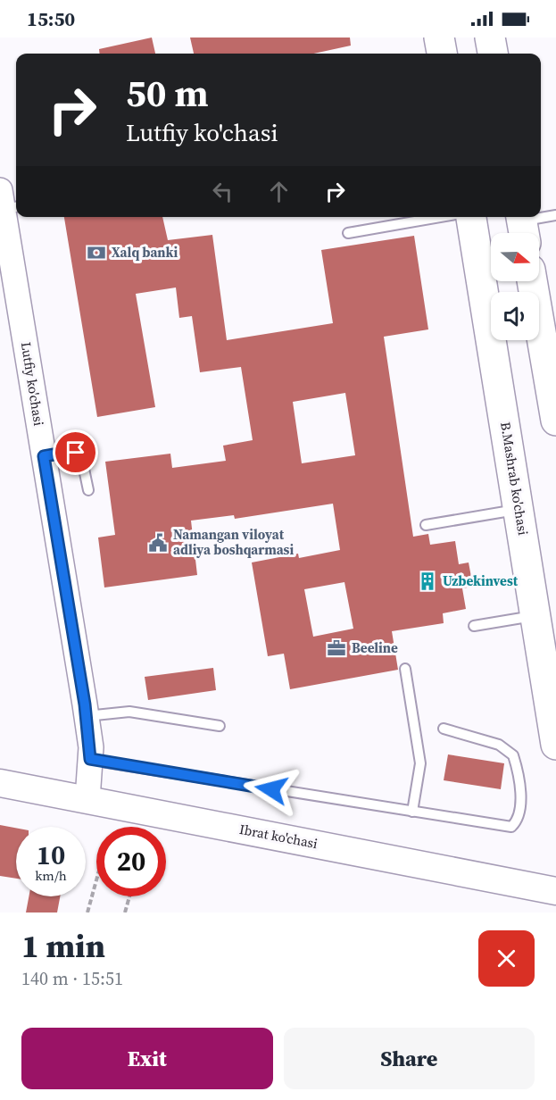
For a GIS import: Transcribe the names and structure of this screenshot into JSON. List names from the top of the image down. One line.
{"streets":{"main road":["B.Mashrab ko'chasi","Ibrat ko'chasi"],"street":["Lutfiy ko'chasi"]},"crossings":[["Lutfiy ko'chasi","Ibrat ko'chasi"]],"places":{"bank":["Xalq banki"],"public building":["Namangan viloyat adliya boshqarmasi"],"building":["Uzbekinvest"],"office":["Beeline"]},"north":"right","page":{"status":"15:50","turn":["50 m","Lutfiy ko'chasi"],"speed":"10 km/h","limit":"20","heading":["1 min","140 m · 15:51"],"buttons":["Exit","Share"]}}
